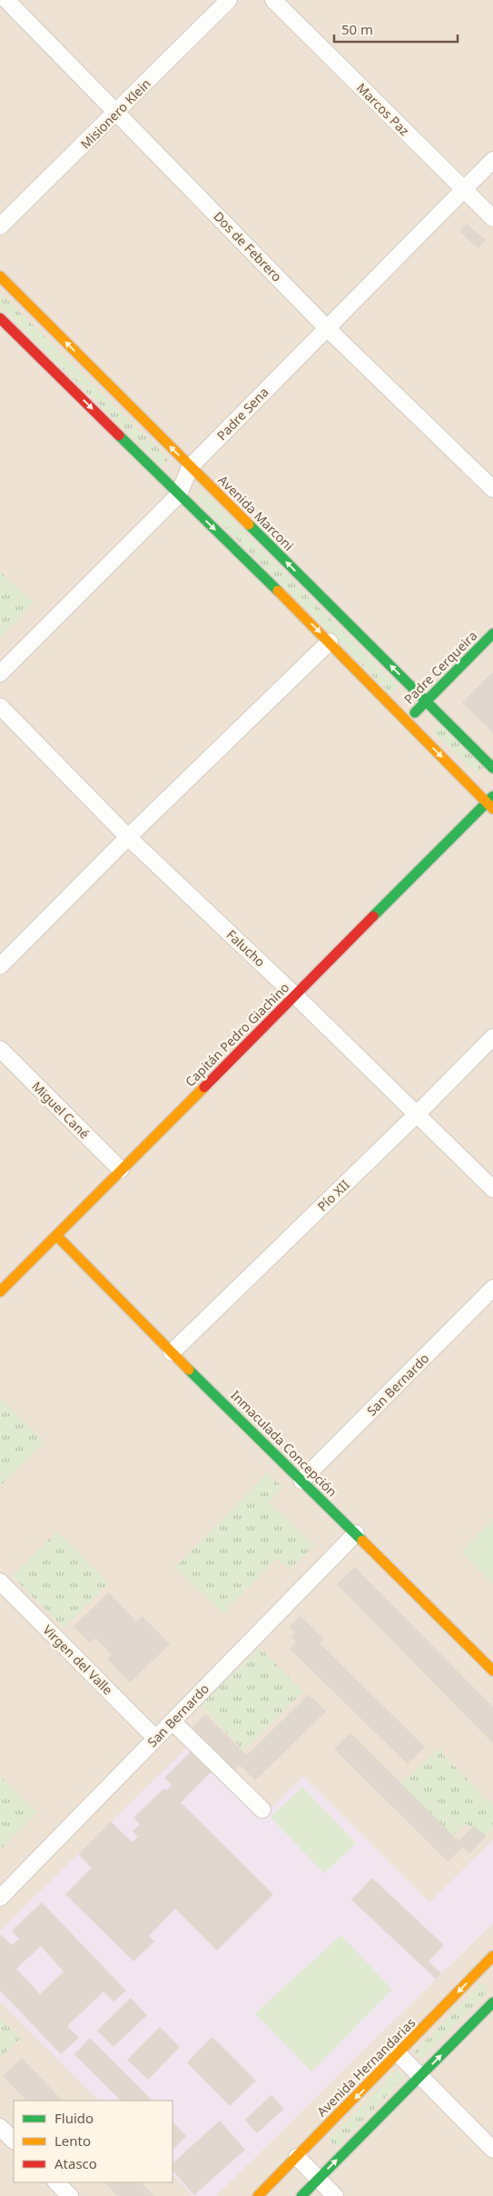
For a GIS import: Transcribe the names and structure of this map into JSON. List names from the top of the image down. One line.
{"streets":{"main road":["Avenida Marconi","Padre Cerqueira","Capitán Pedro Giachino","Inmaculada Concepción","Avenida Hernandarias"],"street":["Marcos Paz","Misionero Klein","Dos de Febrero","Padre Sena","Falucho","Miguel Cané","Pío XII","San Bernardo","Virgen del Valle"]},"crossings":[["Marcos Paz","Padre Sena"],["Misionero Klein","Dos de Febrero"],["Dos de Febrero","Padre Sena"],["Padre Sena","Avenida Marconi"],["Avenida Marconi","Padre Cerqueira"],["Falucho","Capitán Pedro Giachino"],["Falucho","Pío XII"],["Capitán Pedro Giachino","Miguel Cané"],["Capitán Pedro Giachino","Inmaculada Concepción"],["Pío XII","Inmaculada Concepción"],["San Bernardo","Inmaculada Concepción"],["San Bernardo","Virgen del Valle"]],"legend":["Fluido","Lento","Atasco"],"scale_bar":"50 m"}
